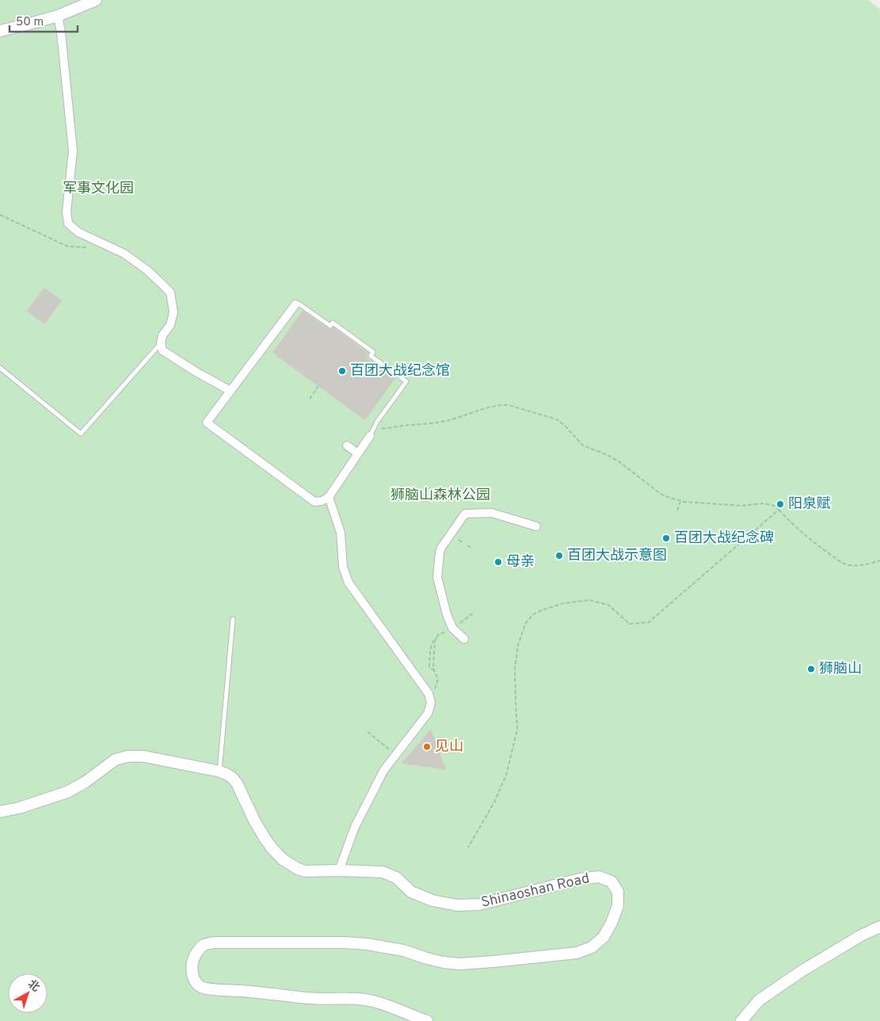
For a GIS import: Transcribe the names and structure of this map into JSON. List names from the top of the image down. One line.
{"streets":{"street":["Shinaoshan Road"]},"parks":["军事文化园","狮脑山森林公园"],"places":["百团大战纪念馆","阳泉赋","百团大战纪念碑","百团大战示意图","母亲","狮脑山","见山"],"scale_bar":"50 m","north":"top right"}
